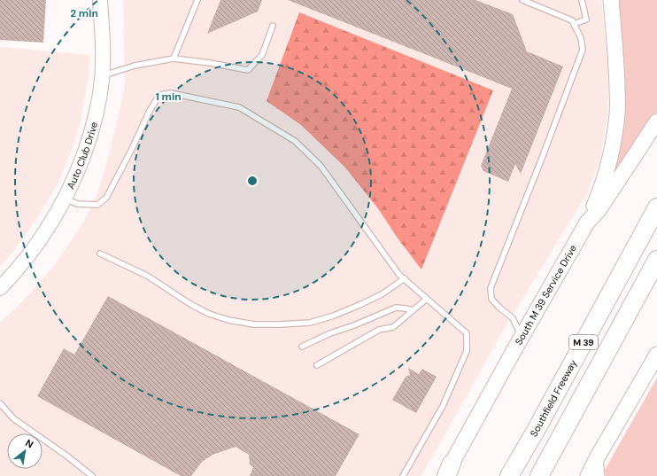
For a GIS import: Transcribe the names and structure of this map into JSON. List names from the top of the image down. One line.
{"streets":{"highway":["M 39","Southfield Freeway"],"main road":["South M 39 Service Drive"],"street":["Auto Club Drive"]},"north":"top right","rings":["2 min","1 min"]}
